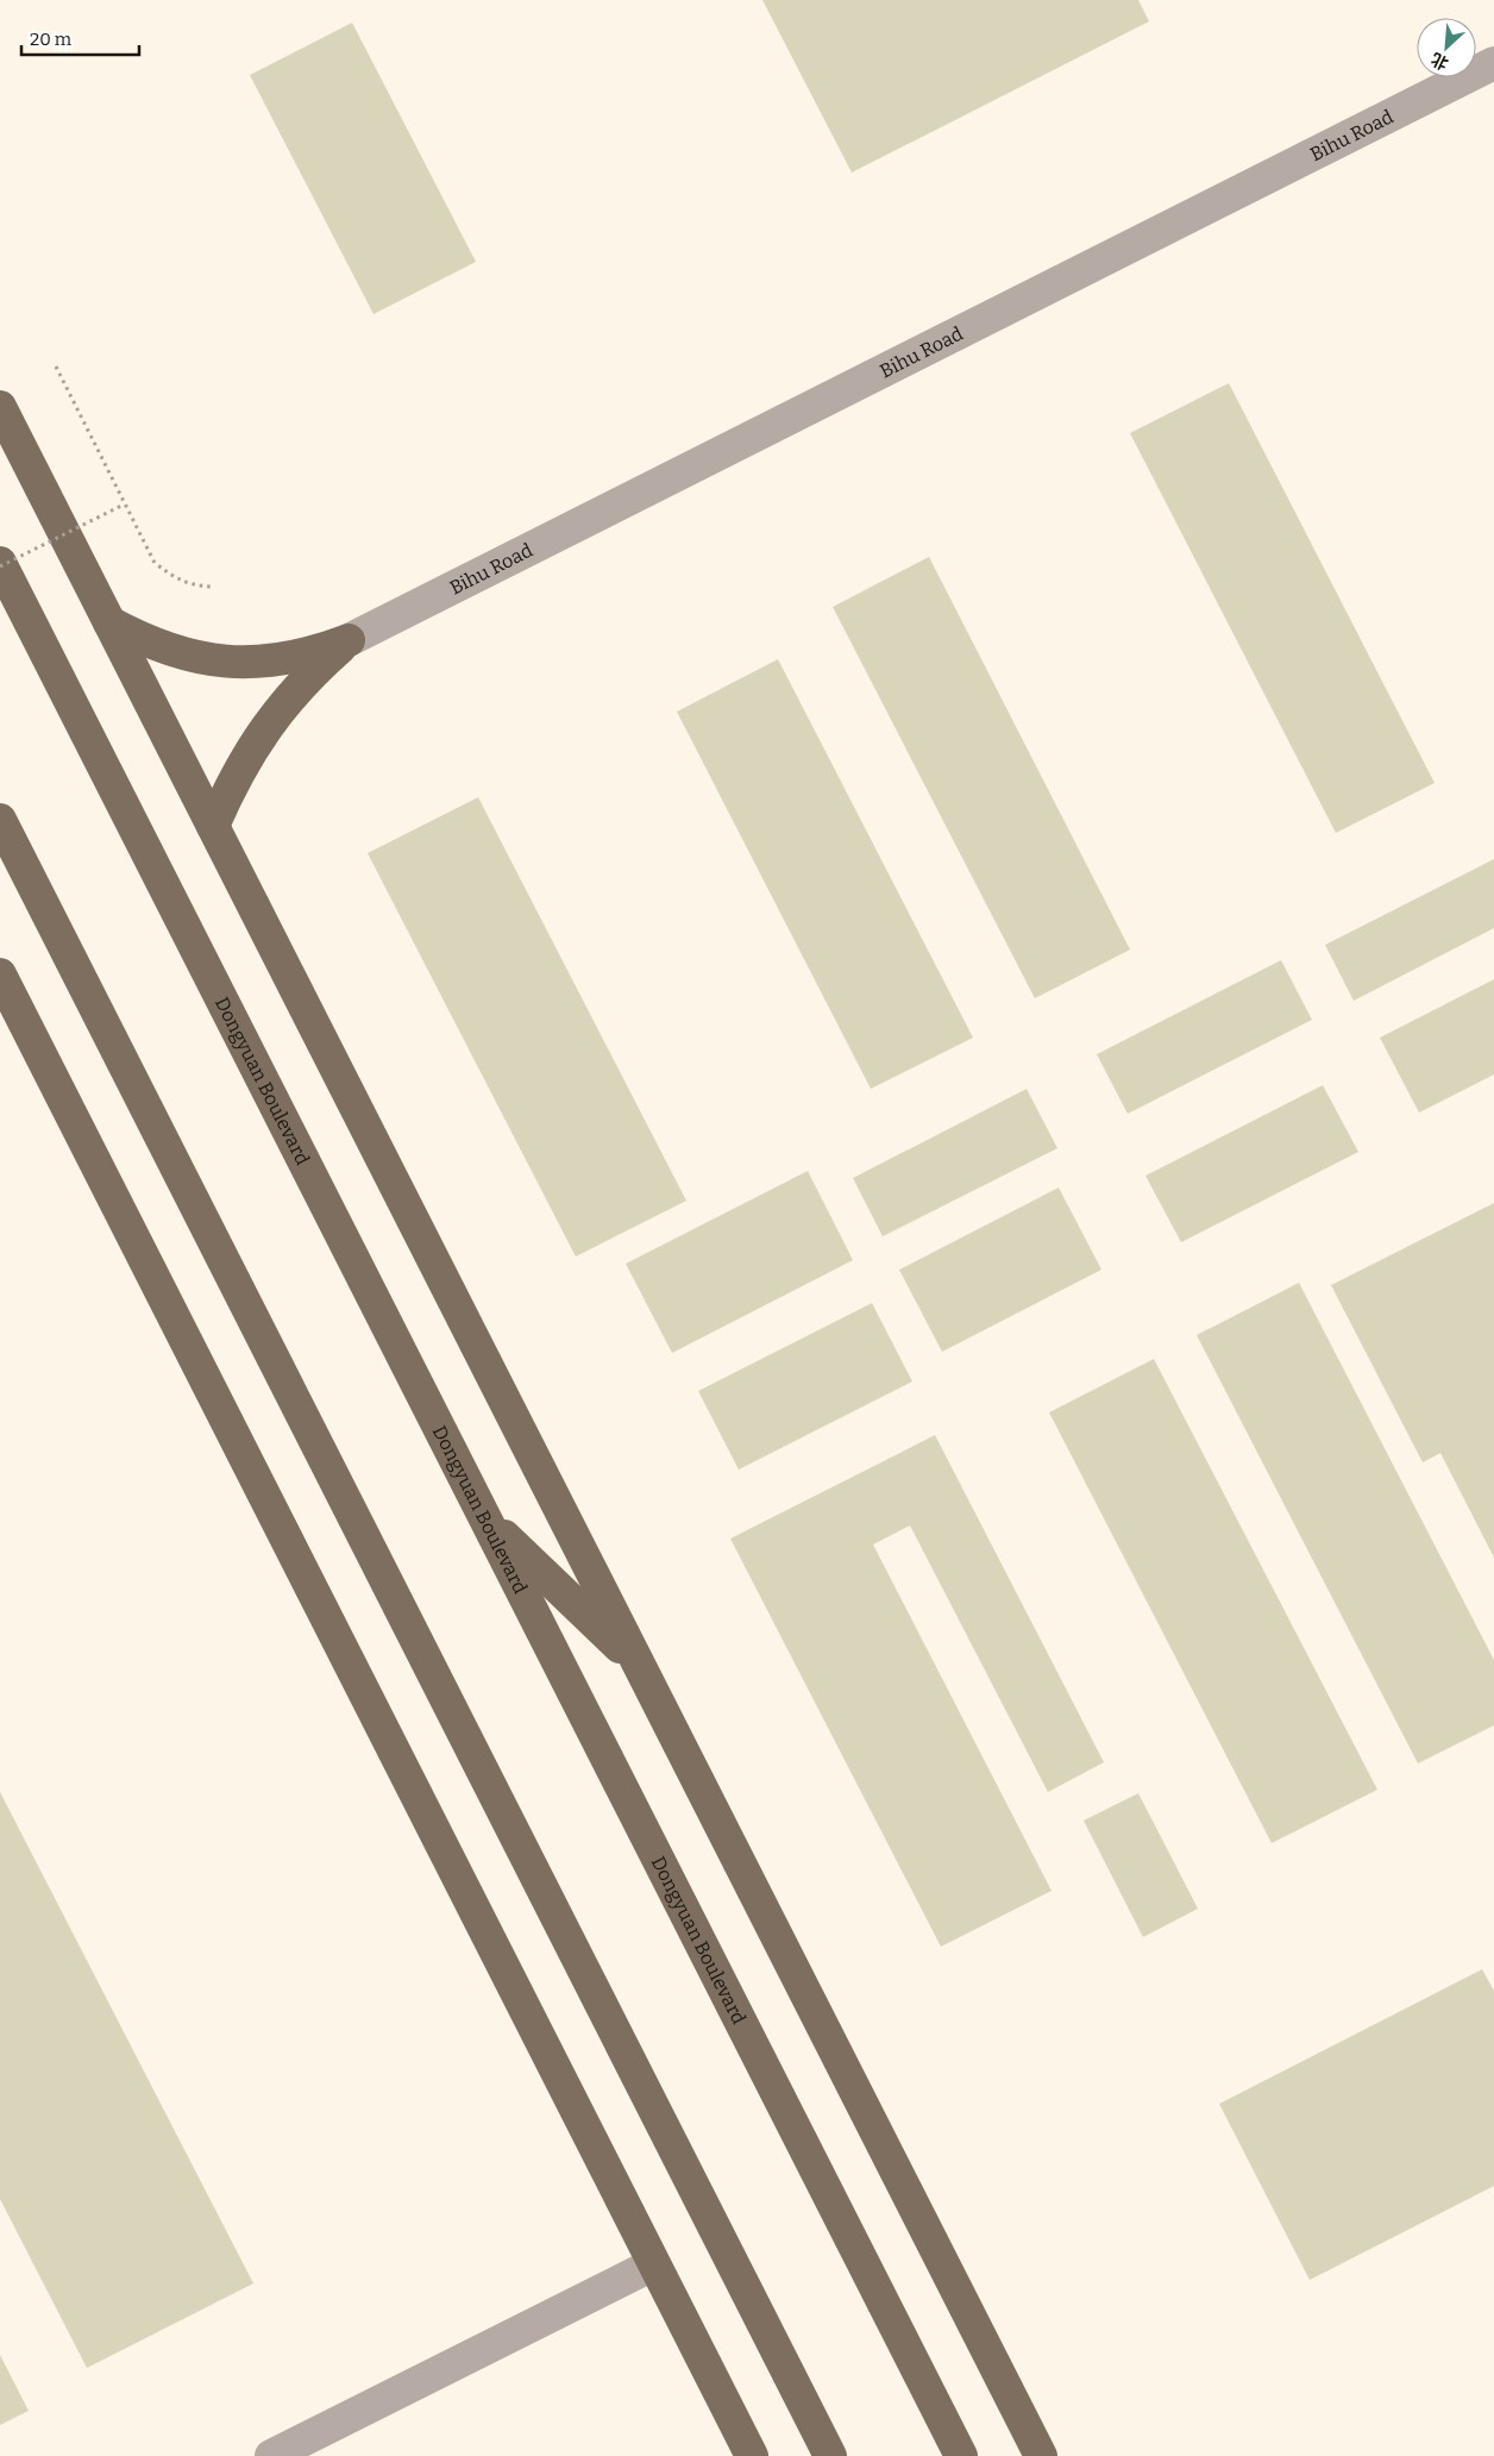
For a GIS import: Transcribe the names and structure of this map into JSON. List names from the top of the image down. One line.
{"streets":{"main road":["Dongyuan Boulevard"],"street":["Bihu Road"]},"scale_bar":"20 m","north":"bottom left"}
